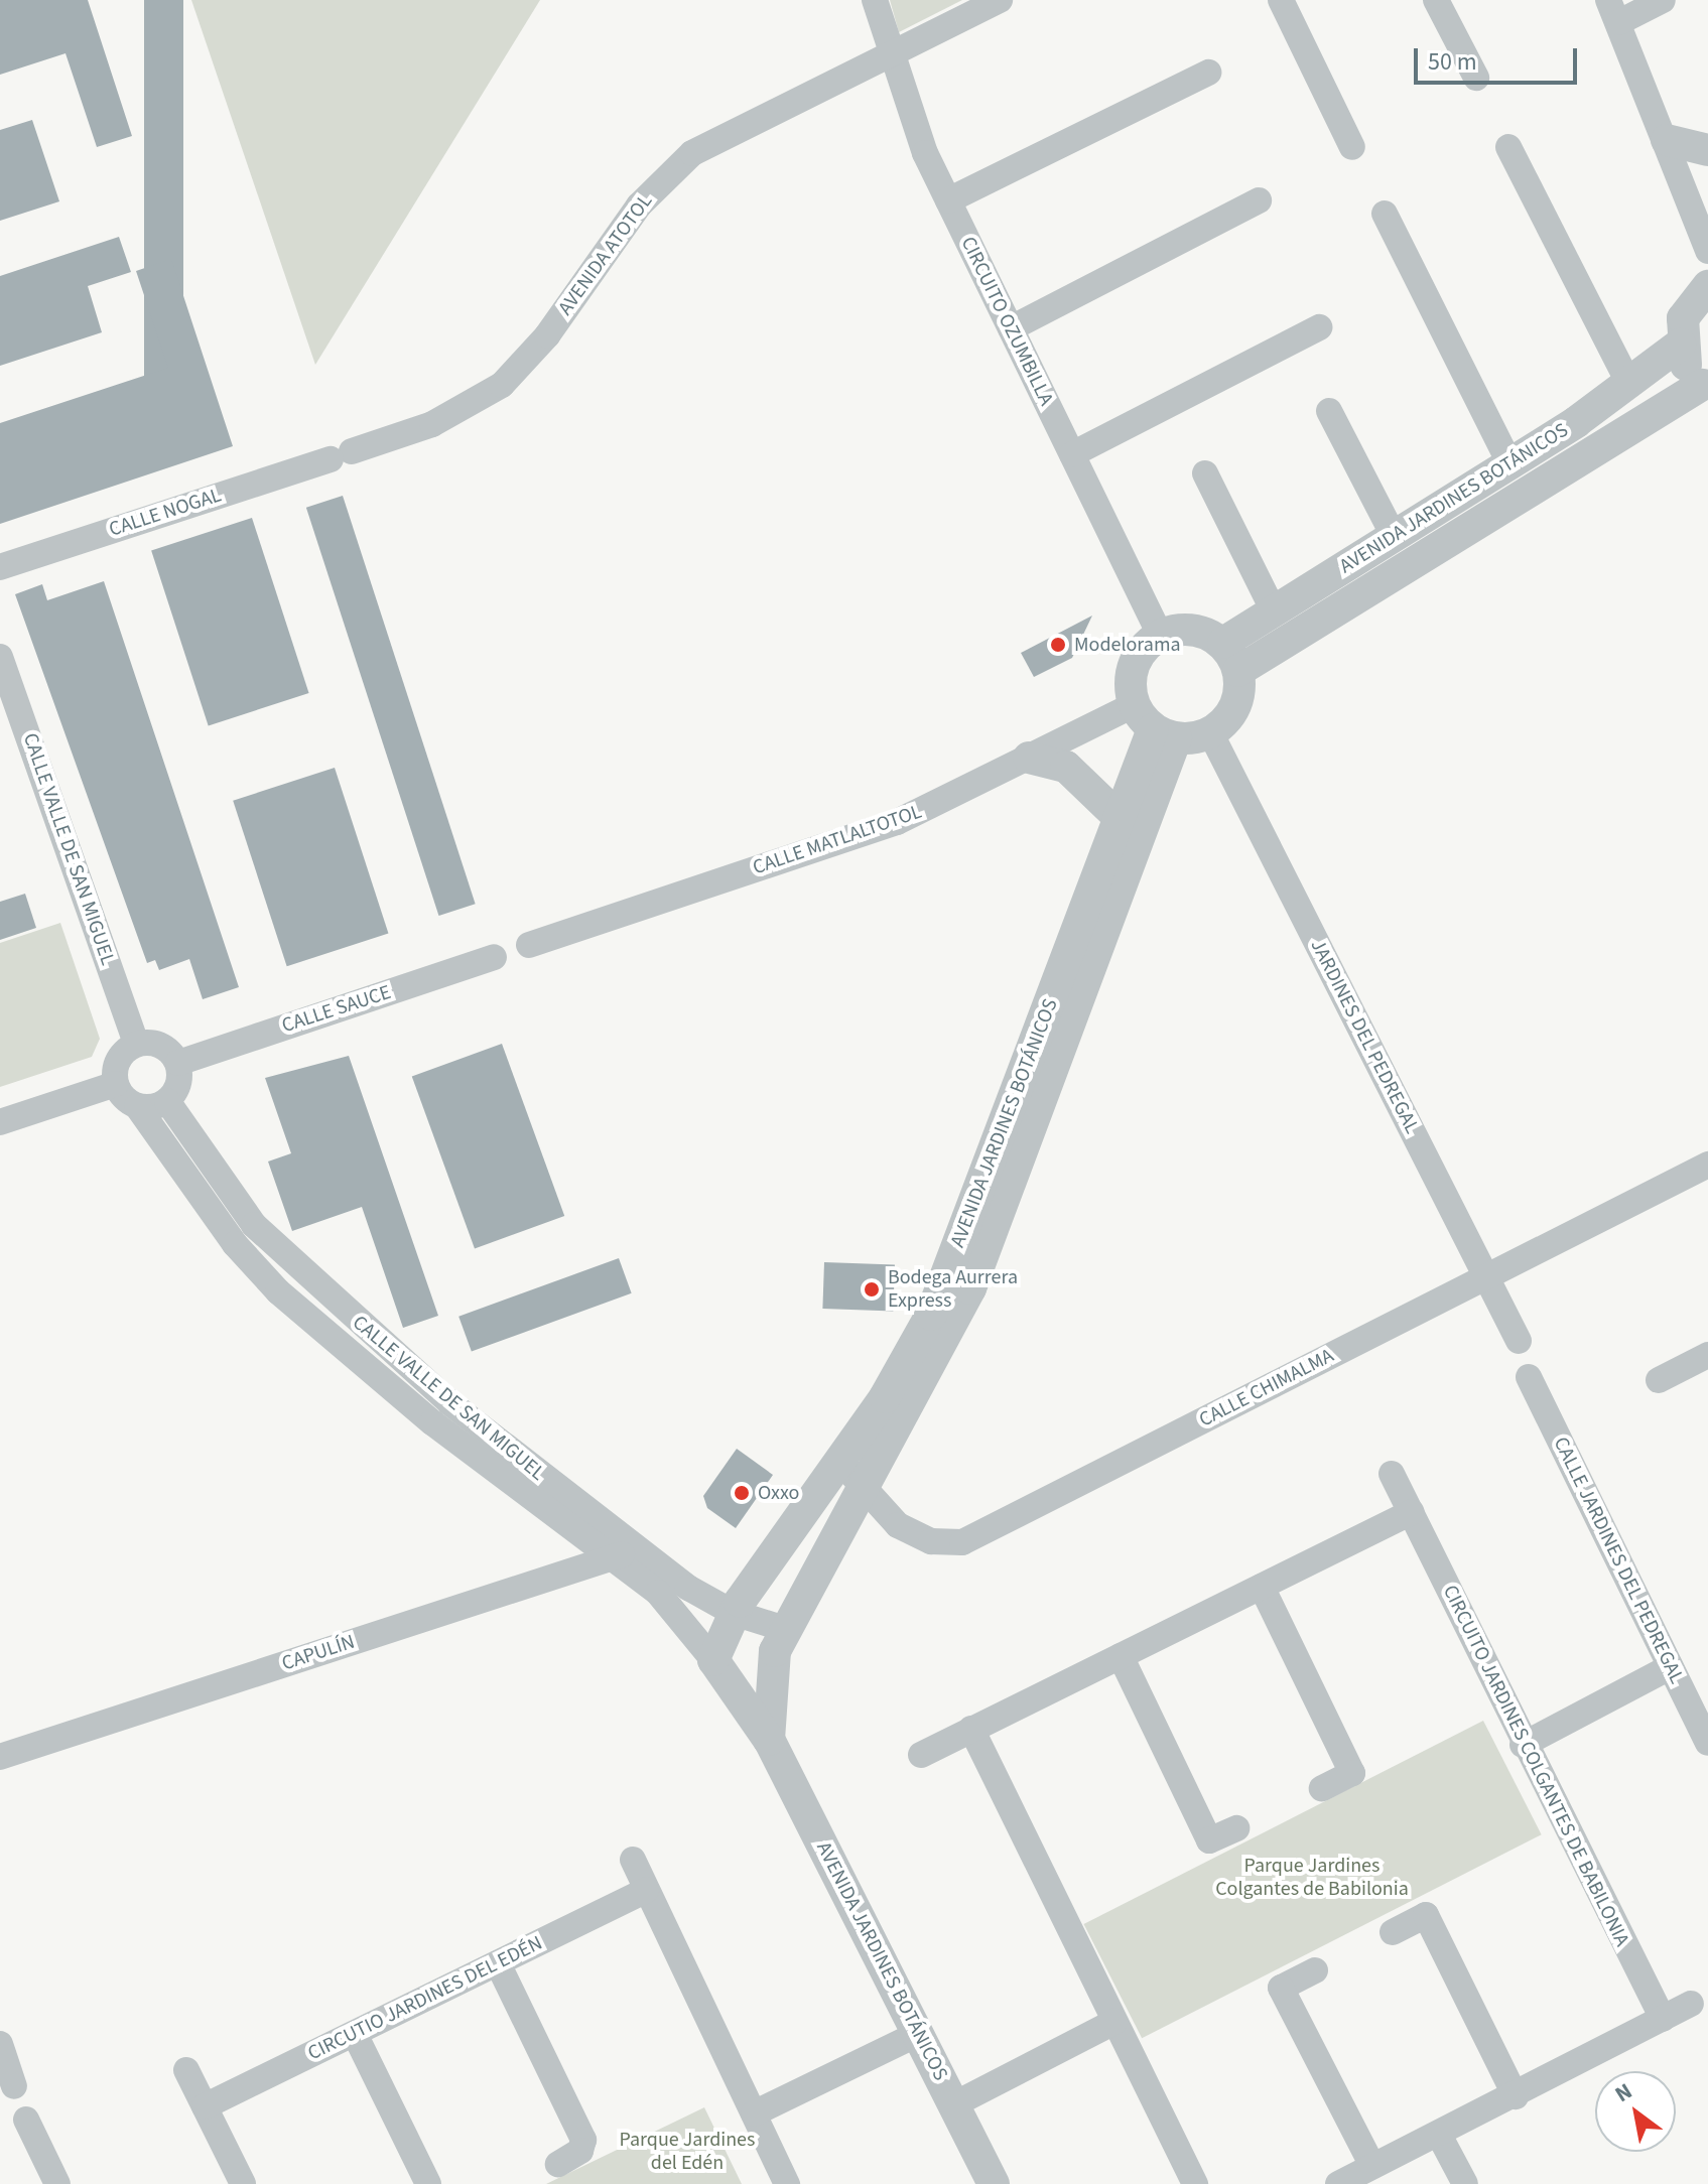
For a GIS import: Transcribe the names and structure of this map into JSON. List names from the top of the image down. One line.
{"streets":{"street":["AVENIDA ATOTOL","CIRCUITO OZUMBILLA","AVENIDA JARDINES BOTÁNICOS","CALLE NOGAL","CALLE MATLALTOTOL","CALLE VALLE DE SAN MIGUEL","CALLE SAUCE","JARDINES DEL PEDREGAL","CALLE CHIMALMA","CALLE JARDINES DEL PEDREGAL","CAPULÍN","CIRCUITO JARDINES COLGANTES DE BABILONIA","CIRCUTIO JARDINES DEL EDÉN"]},"crossings":[["AVENIDA ATOTOL","CIRCUITO OZUMBILLA"],["AVENIDA ATOTOL","CALLE NOGAL"],["CIRCUITO OZUMBILLA","AVENIDA JARDINES BOTÁNICOS"],["CIRCUITO OZUMBILLA","CALLE MATLALTOTOL"],["CIRCUITO OZUMBILLA","JARDINES DEL PEDREGAL"],["AVENIDA JARDINES BOTÁNICOS","CALLE MATLALTOTOL"],["AVENIDA JARDINES BOTÁNICOS","CALLE VALLE DE SAN MIGUEL"],["AVENIDA JARDINES BOTÁNICOS","JARDINES DEL PEDREGAL"],["AVENIDA JARDINES BOTÁNICOS","CALLE CHIMALMA"],["CALLE MATLALTOTOL","JARDINES DEL PEDREGAL"],["CALLE VALLE DE SAN MIGUEL","CALLE SAUCE"],["CALLE VALLE DE SAN MIGUEL","CAPULÍN"],["JARDINES DEL PEDREGAL","CALLE CHIMALMA"]],"parks":["Parque Jardines Colgantes de Babilonia","Parque Jardines del Edén"],"places":["Modelorama","Bodega Aurrera Express","Oxxo"],"scale_bar":"50 m","north":"top left"}
